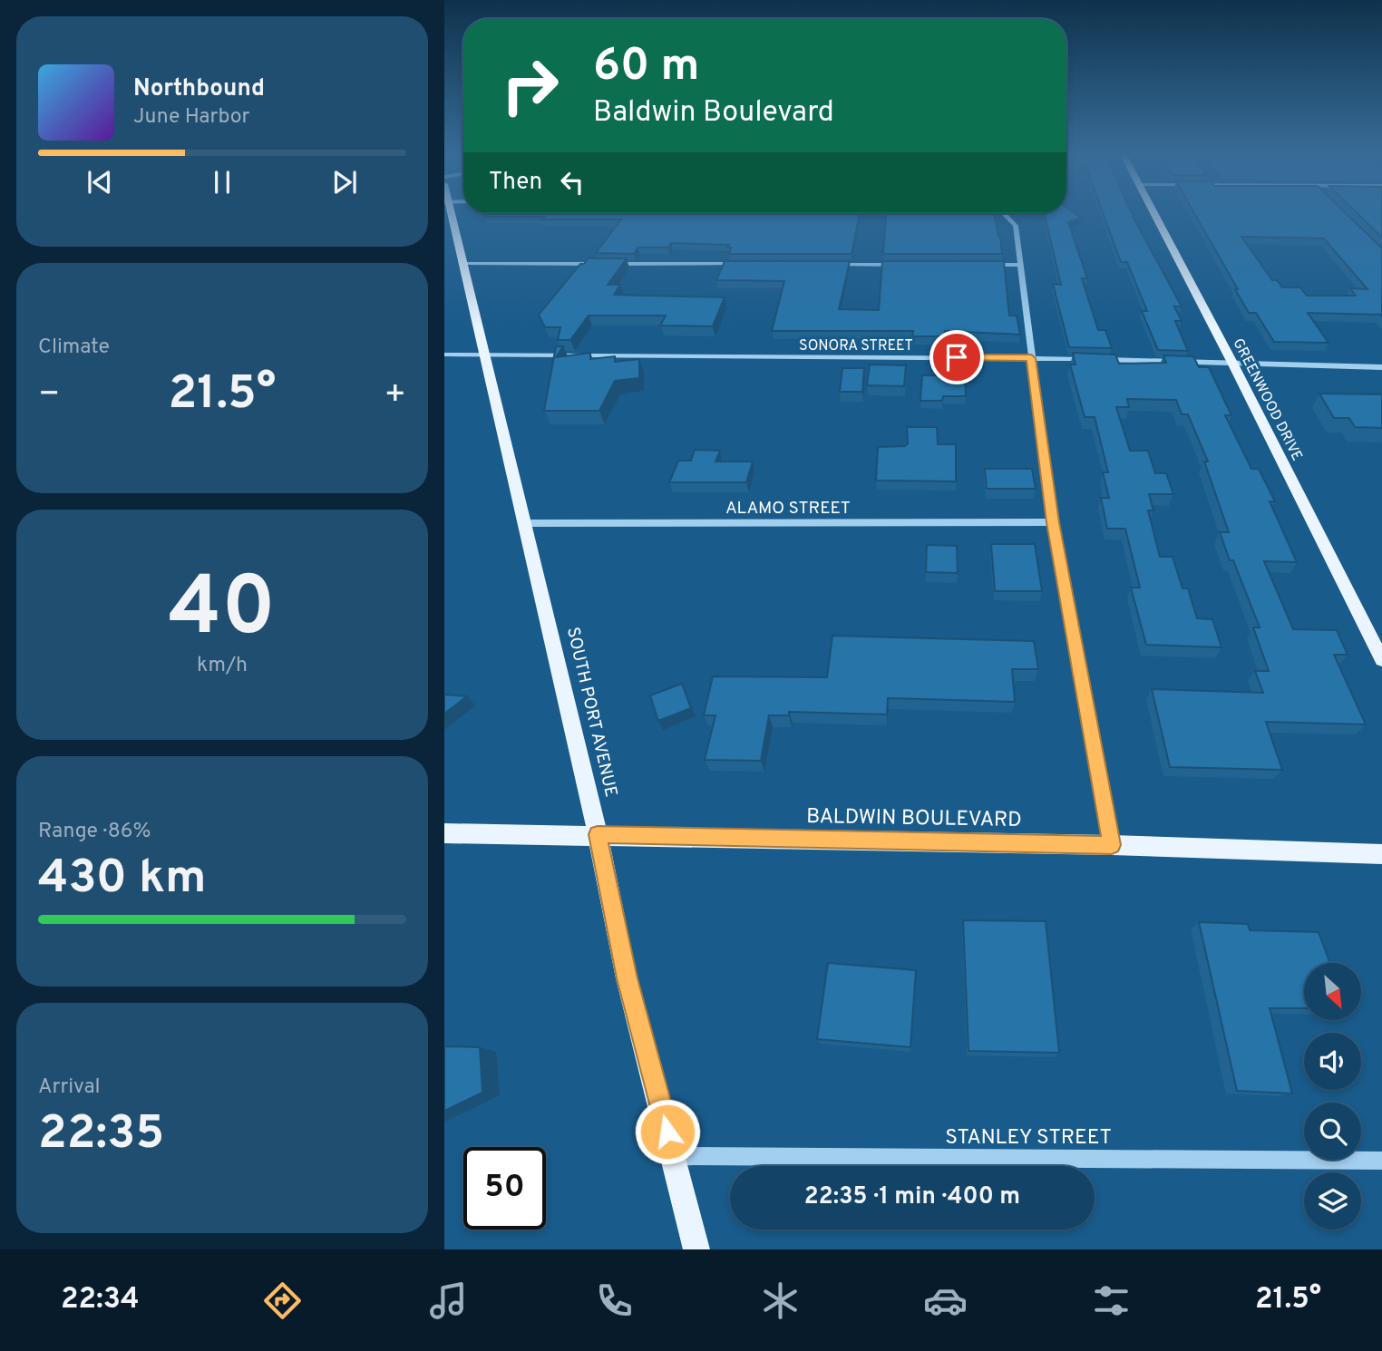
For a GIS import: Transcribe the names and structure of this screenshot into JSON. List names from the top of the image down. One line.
{"streets":{"main road":["GREENWOOD DRIVE","SOUTH PORT AVENUE","BALDWIN BOULEVARD"],"street":["SONORA STREET","ALAMO STREET","STANLEY STREET"]},"crossings":[["SONORA STREET","GREENWOOD DRIVE"],["SONORA STREET","SOUTH PORT AVENUE"],["ALAMO STREET","SOUTH PORT AVENUE"],["SOUTH PORT AVENUE","BALDWIN BOULEVARD"],["SOUTH PORT AVENUE","STANLEY STREET"]],"north":"bottom right","page":{"turn":["60 m","Baldwin Boulevard"],"song":["Northbound","June Harbor"],"then":"Then","tile":["Climate",["40","km/h"],["Range · 86%","430 km"],["Arrival","22:35"]],"heat":["−","21.5°","+"],"limit":"50","trip":"22:35 · 1 min · 400 m","tabs":["22:34","21.5°"]}}
